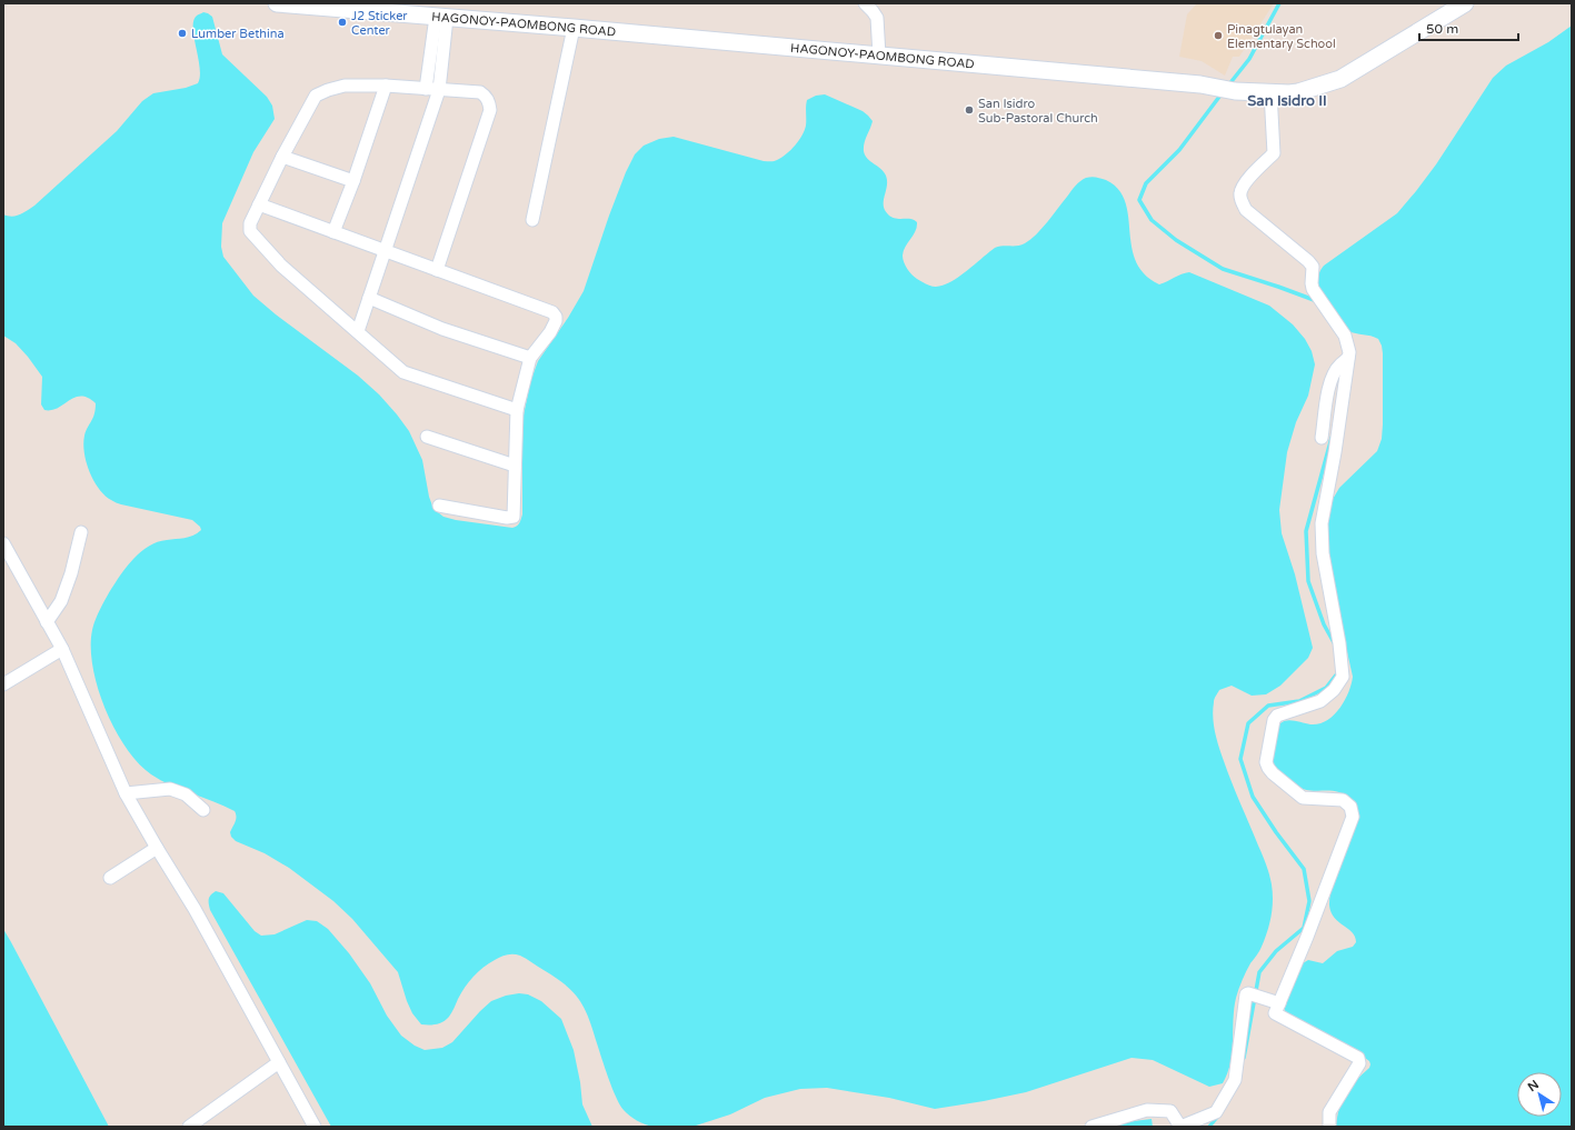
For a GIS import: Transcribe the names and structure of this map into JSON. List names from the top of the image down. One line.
{"streets":{"main road":["HAGONOY-PAOMBONG ROAD"]},"districts":["San Isidro II"],"places":["J2 Sticker Center","Lumber Bethina","Pinagtulayan Elementary School","San Isidro Sub-Pastoral Church"],"scale_bar":"50 m","north":"top left"}
